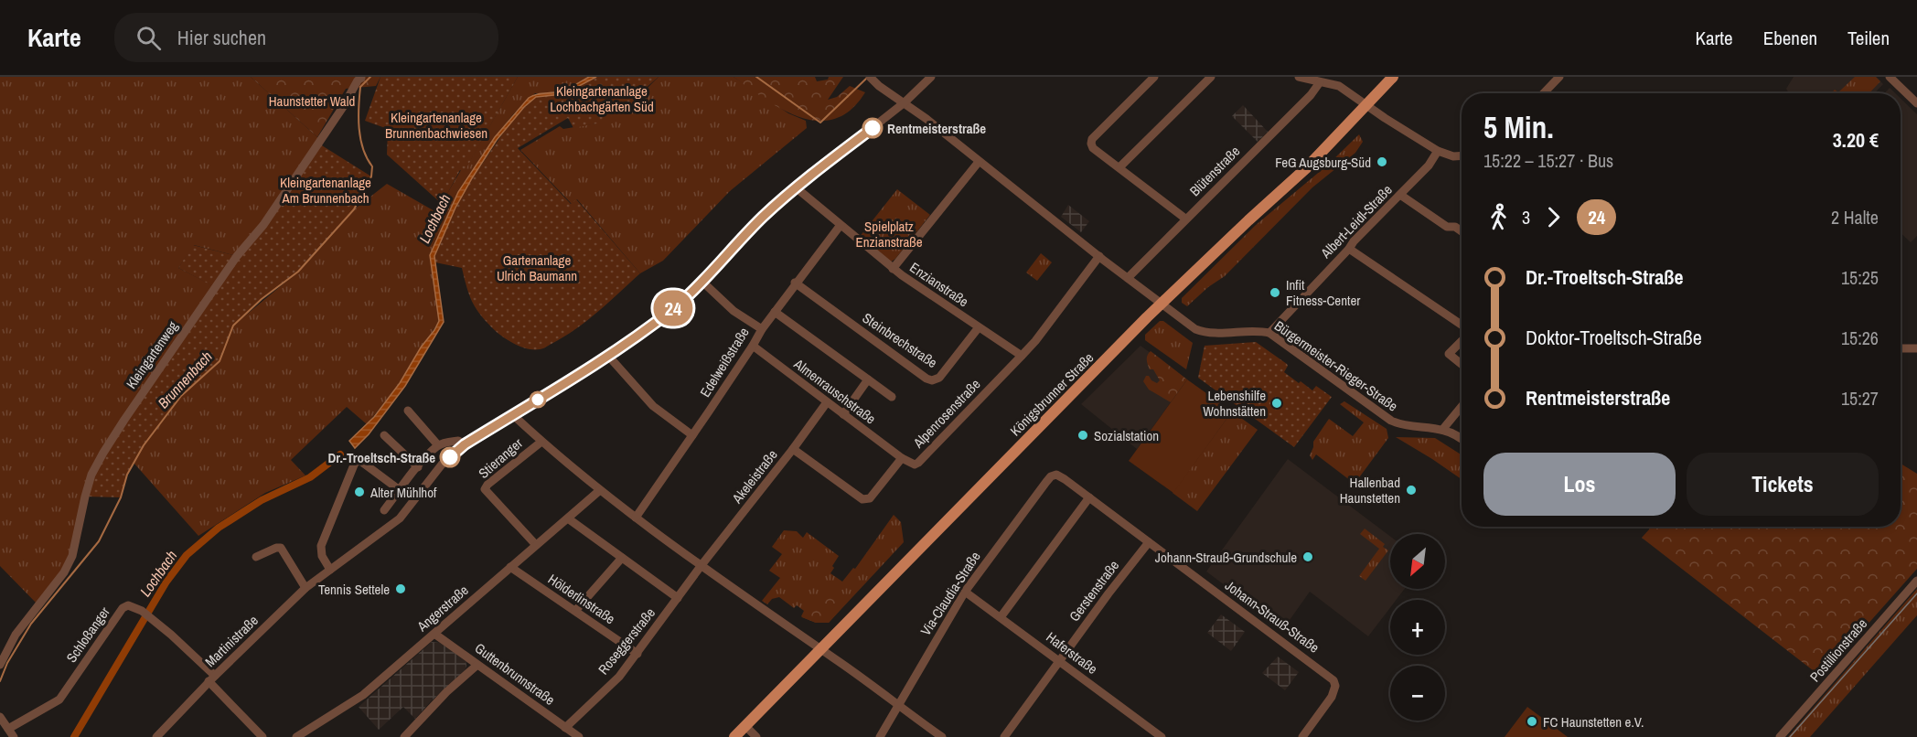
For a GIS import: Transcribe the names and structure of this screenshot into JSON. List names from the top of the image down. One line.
{"streets":{"main road":["Königsbrunner Straße"],"street":["Blütenstraße","Albert-Leidl-Straße","Enzianstraße","Steinbrechstraße","Kleingartenweg","Edelweißstraße","Bürgermeister-Rieger-Straße","Almenrauschstraße","Alpenrosenstraße","Stieranger","Akeleistraße","Gerstenstraße","Via-Claudia-Straße","Hölderlinstraße","Angerstraße","Johann-Strauß-Straße","Schloßanger","Martinistraße","Roseggerstraße","Postillionstraße","Haferstraße","Guttenbrunnstraße"]},"crossings":[["Albert-Leidl-Straße","Bürgermeister-Rieger-Straße"],["Enzianstraße","Steinbrechstraße"],["Enzianstraße","Edelweißstraße"],["Enzianstraße","Alpenrosenstraße"],["Enzianstraße","Martinistraße"],["Steinbrechstraße","Edelweißstraße"],["Edelweißstraße","Almenrauschstraße"],["Bürgermeister-Rieger-Straße","Königsbrunner Straße"],["Almenrauschstraße","Alpenrosenstraße"],["Almenrauschstraße","Akeleistraße"],["Alpenrosenstraße","Akeleistraße"],["Stieranger","Angerstraße"],["Akeleistraße","Roseggerstraße"],["Gerstenstraße","Johann-Strauß-Straße"],["Gerstenstraße","Haferstraße"],["Via-Claudia-Straße","Johann-Strauß-Straße"],["Via-Claudia-Straße","Haferstraße"],["Hölderlinstraße","Angerstraße"],["Hölderlinstraße","Roseggerstraße"],["Angerstraße","Guttenbrunnstraße"],["Schloßanger","Martinistraße"],["Roseggerstraße","Guttenbrunnstraße"]],"water":["Lochbach","Brunnenbach"],"parks":["Kleingartenanlage Lochbachgärten Süd","Haunstetter Wald","Kleingartenanlage Brunnenbachwiesen","Kleingartenanlage Am Brunnenbach","Spielplatz Enzianstraße","Gartenanlage Ulrich Baumann"],"places":["Rentmeisterstraße","FeG Augsburg-Süd","Infit Fitness-Center","Lebenshilfe Wohnstätten","Sozialstation","Dr.-Troeltsch-Straße","Hallenbad Haunstetten","Alter Mühlhof","Johann-Strauß-Grundschule","Tennis Settele","FC Haunstetten e.V."],"lines":["bus line 24"],"north":"bottom left","page":{"header":"Karte","search":"Hier suchen","nav":["Karte","Ebenen","Teilen"],"on_map":"24","heading":["5 Min.","15:22 – 15:27 · Bus","3.20 €"],"legs":["3","24","2 Halte"],"list":[{"name":"Dr.-Troeltsch-Straße","value":"15:25"},{"name":"Doktor-Troeltsch-Straße","value":"15:26"},{"name":"Rentmeisterstraße","value":"15:27"}],"buttons":["Los","Tickets"],"map_buttons":["+","−"]}}
